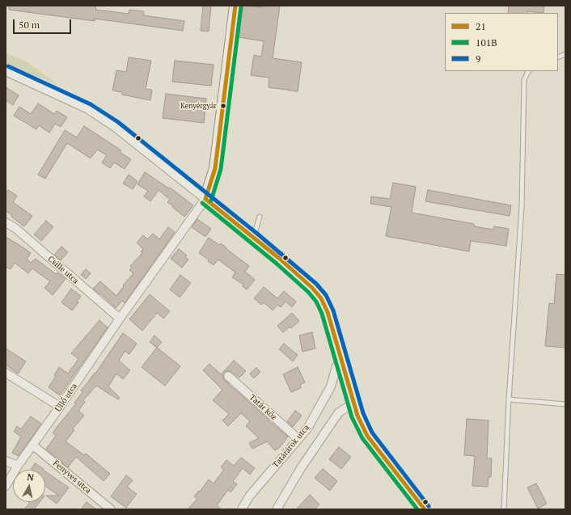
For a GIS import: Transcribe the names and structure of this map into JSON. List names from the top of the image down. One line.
{"streets":{"street":["Csille utca","Üllő utca","Tatár köz","Tatárárok utca","Fenyves utca"]},"crossings":[["Csille utca","Üllő utca"],["Üllő utca","Fenyves utca"],["Tatár köz","Tatárárok utca"]],"places":["Kenyérgyár"],"lines":["transit line 21","transit line 101B","transit line 9"],"legend":["21","101B","9"],"scale_bar":"50 m","north":"top"}
